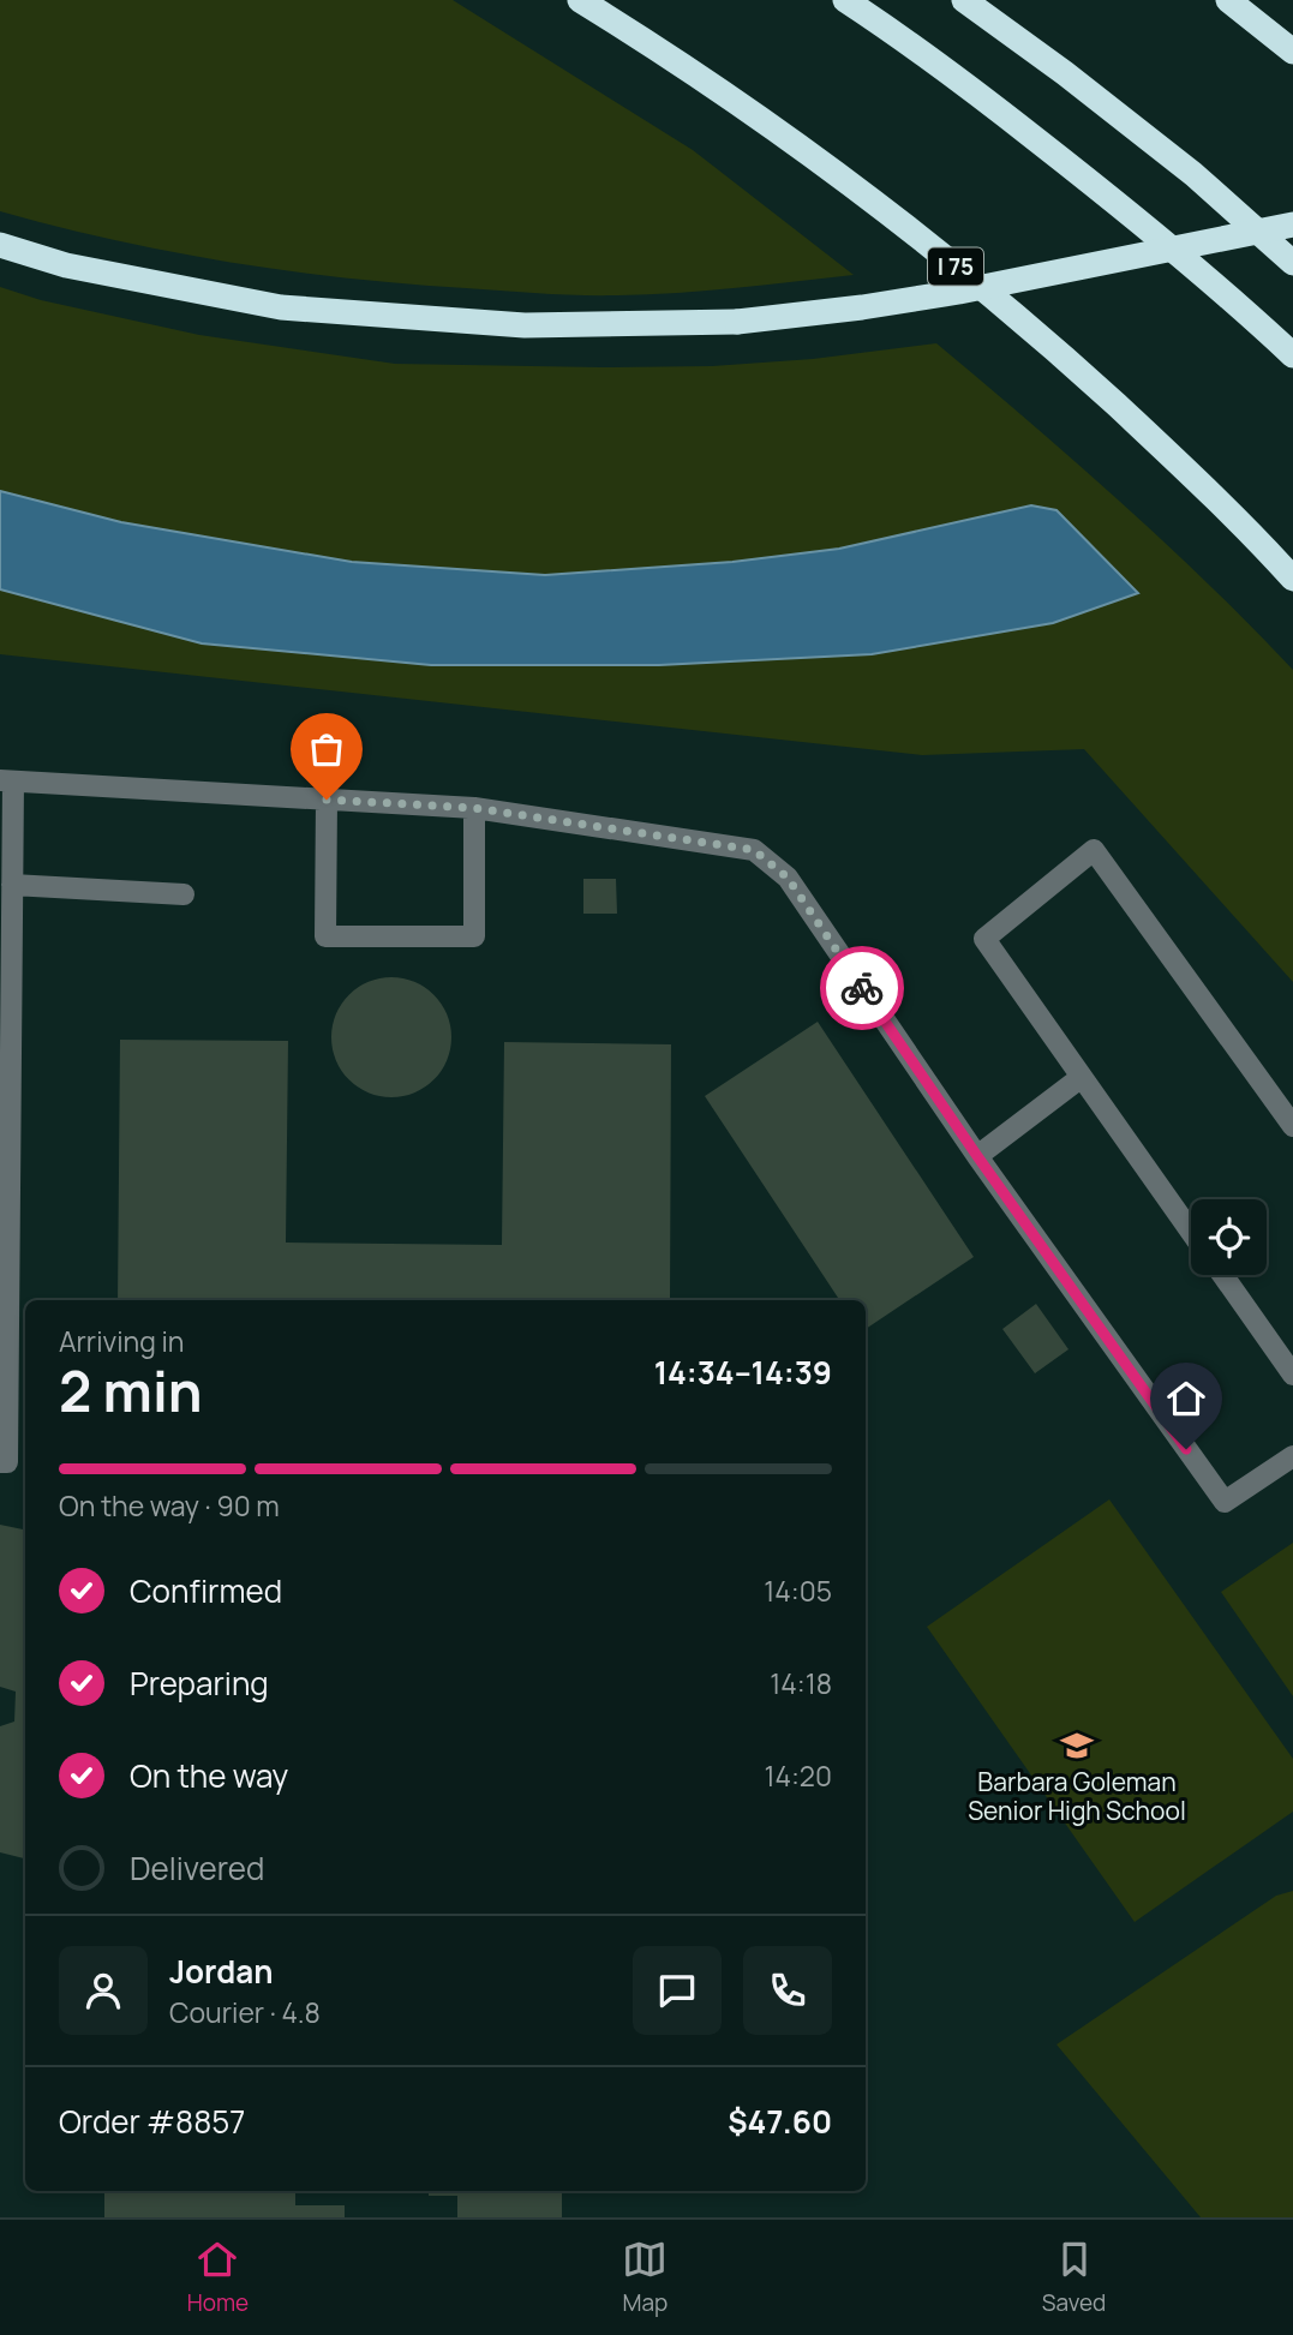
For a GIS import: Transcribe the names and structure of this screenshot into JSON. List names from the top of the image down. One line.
{"streets":{"highway":["I 75"]},"places":{"school or university":["Barbara Goleman Senior High School"]},"page":{"heading":["2 min","Arriving in","14:34–14:39"],"panel":["Jordan","Courier · 4.8","Order #8857","$47.60"],"bar":"On the way · 90 m","list":[["Confirmed","14:05"],["Preparing","14:18"],["On the way","14:20"],"Delivered"],"tabs":["Home","Map","Saved"]}}
